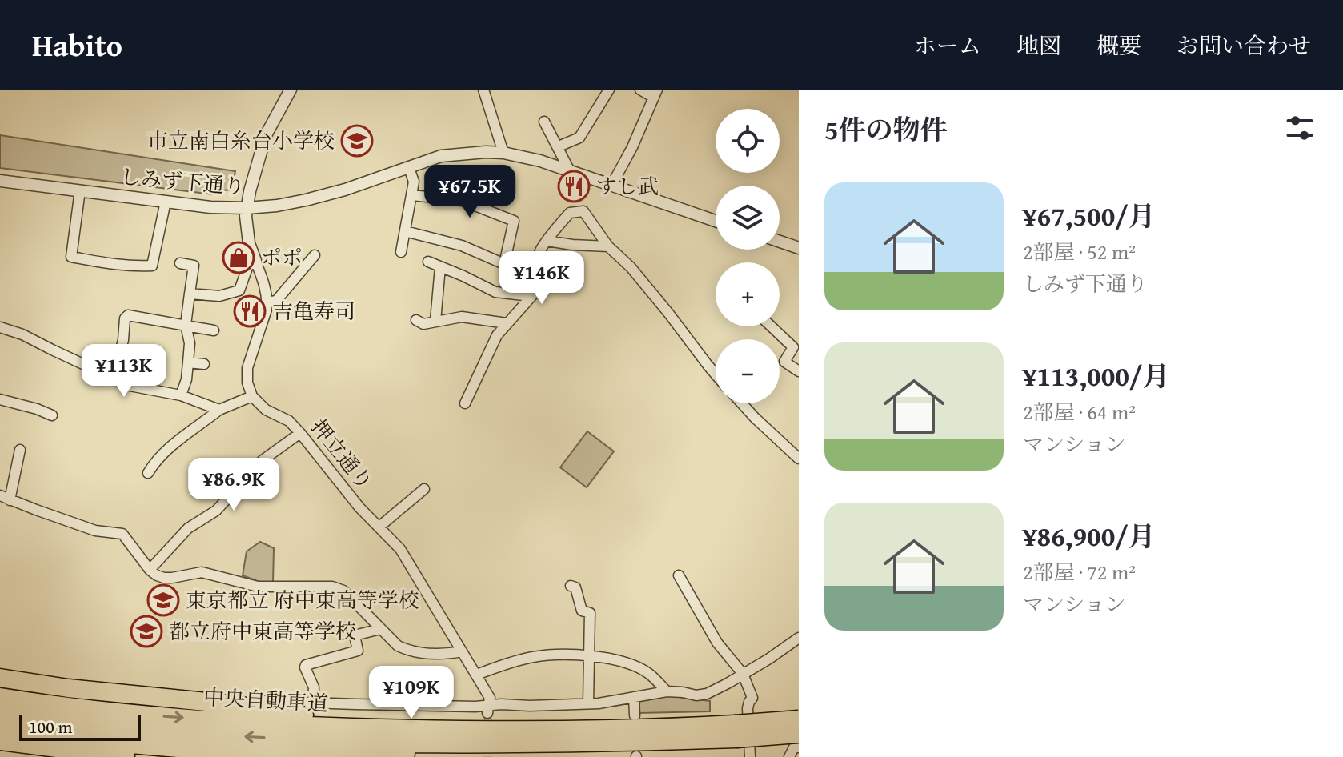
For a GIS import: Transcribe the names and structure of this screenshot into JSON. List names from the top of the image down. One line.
{"streets":{"highway":["中央自動車道"],"street":["しみず下通り","押立通り"]},"places":{"school or university":["市立南白糸台小学校","東京都立 府中東高等学校","都立府中東高等学校"],"restaurant":["すし武","吉亀寿司"],"shop":["ポポ"]},"scale_bar":"100 m","page":{"header":"Habito","nav":["ホーム","地図","概要","お問い合わせ"],"heading":"5件の物件","map_buttons":["+","−"],"price":["¥67.5K","¥146K","¥113K","¥86.9K","¥109K"],"list":[{"name":"¥67,500/月","note":"2部屋 · 52 m² · しみず下通り"},{"name":"¥113,000/月","note":"2部屋 · 64 m² · マンション"},{"name":"¥86,900/月","note":"2部屋 · 72 m² · マンション"}],"scale":"100 m"}}
